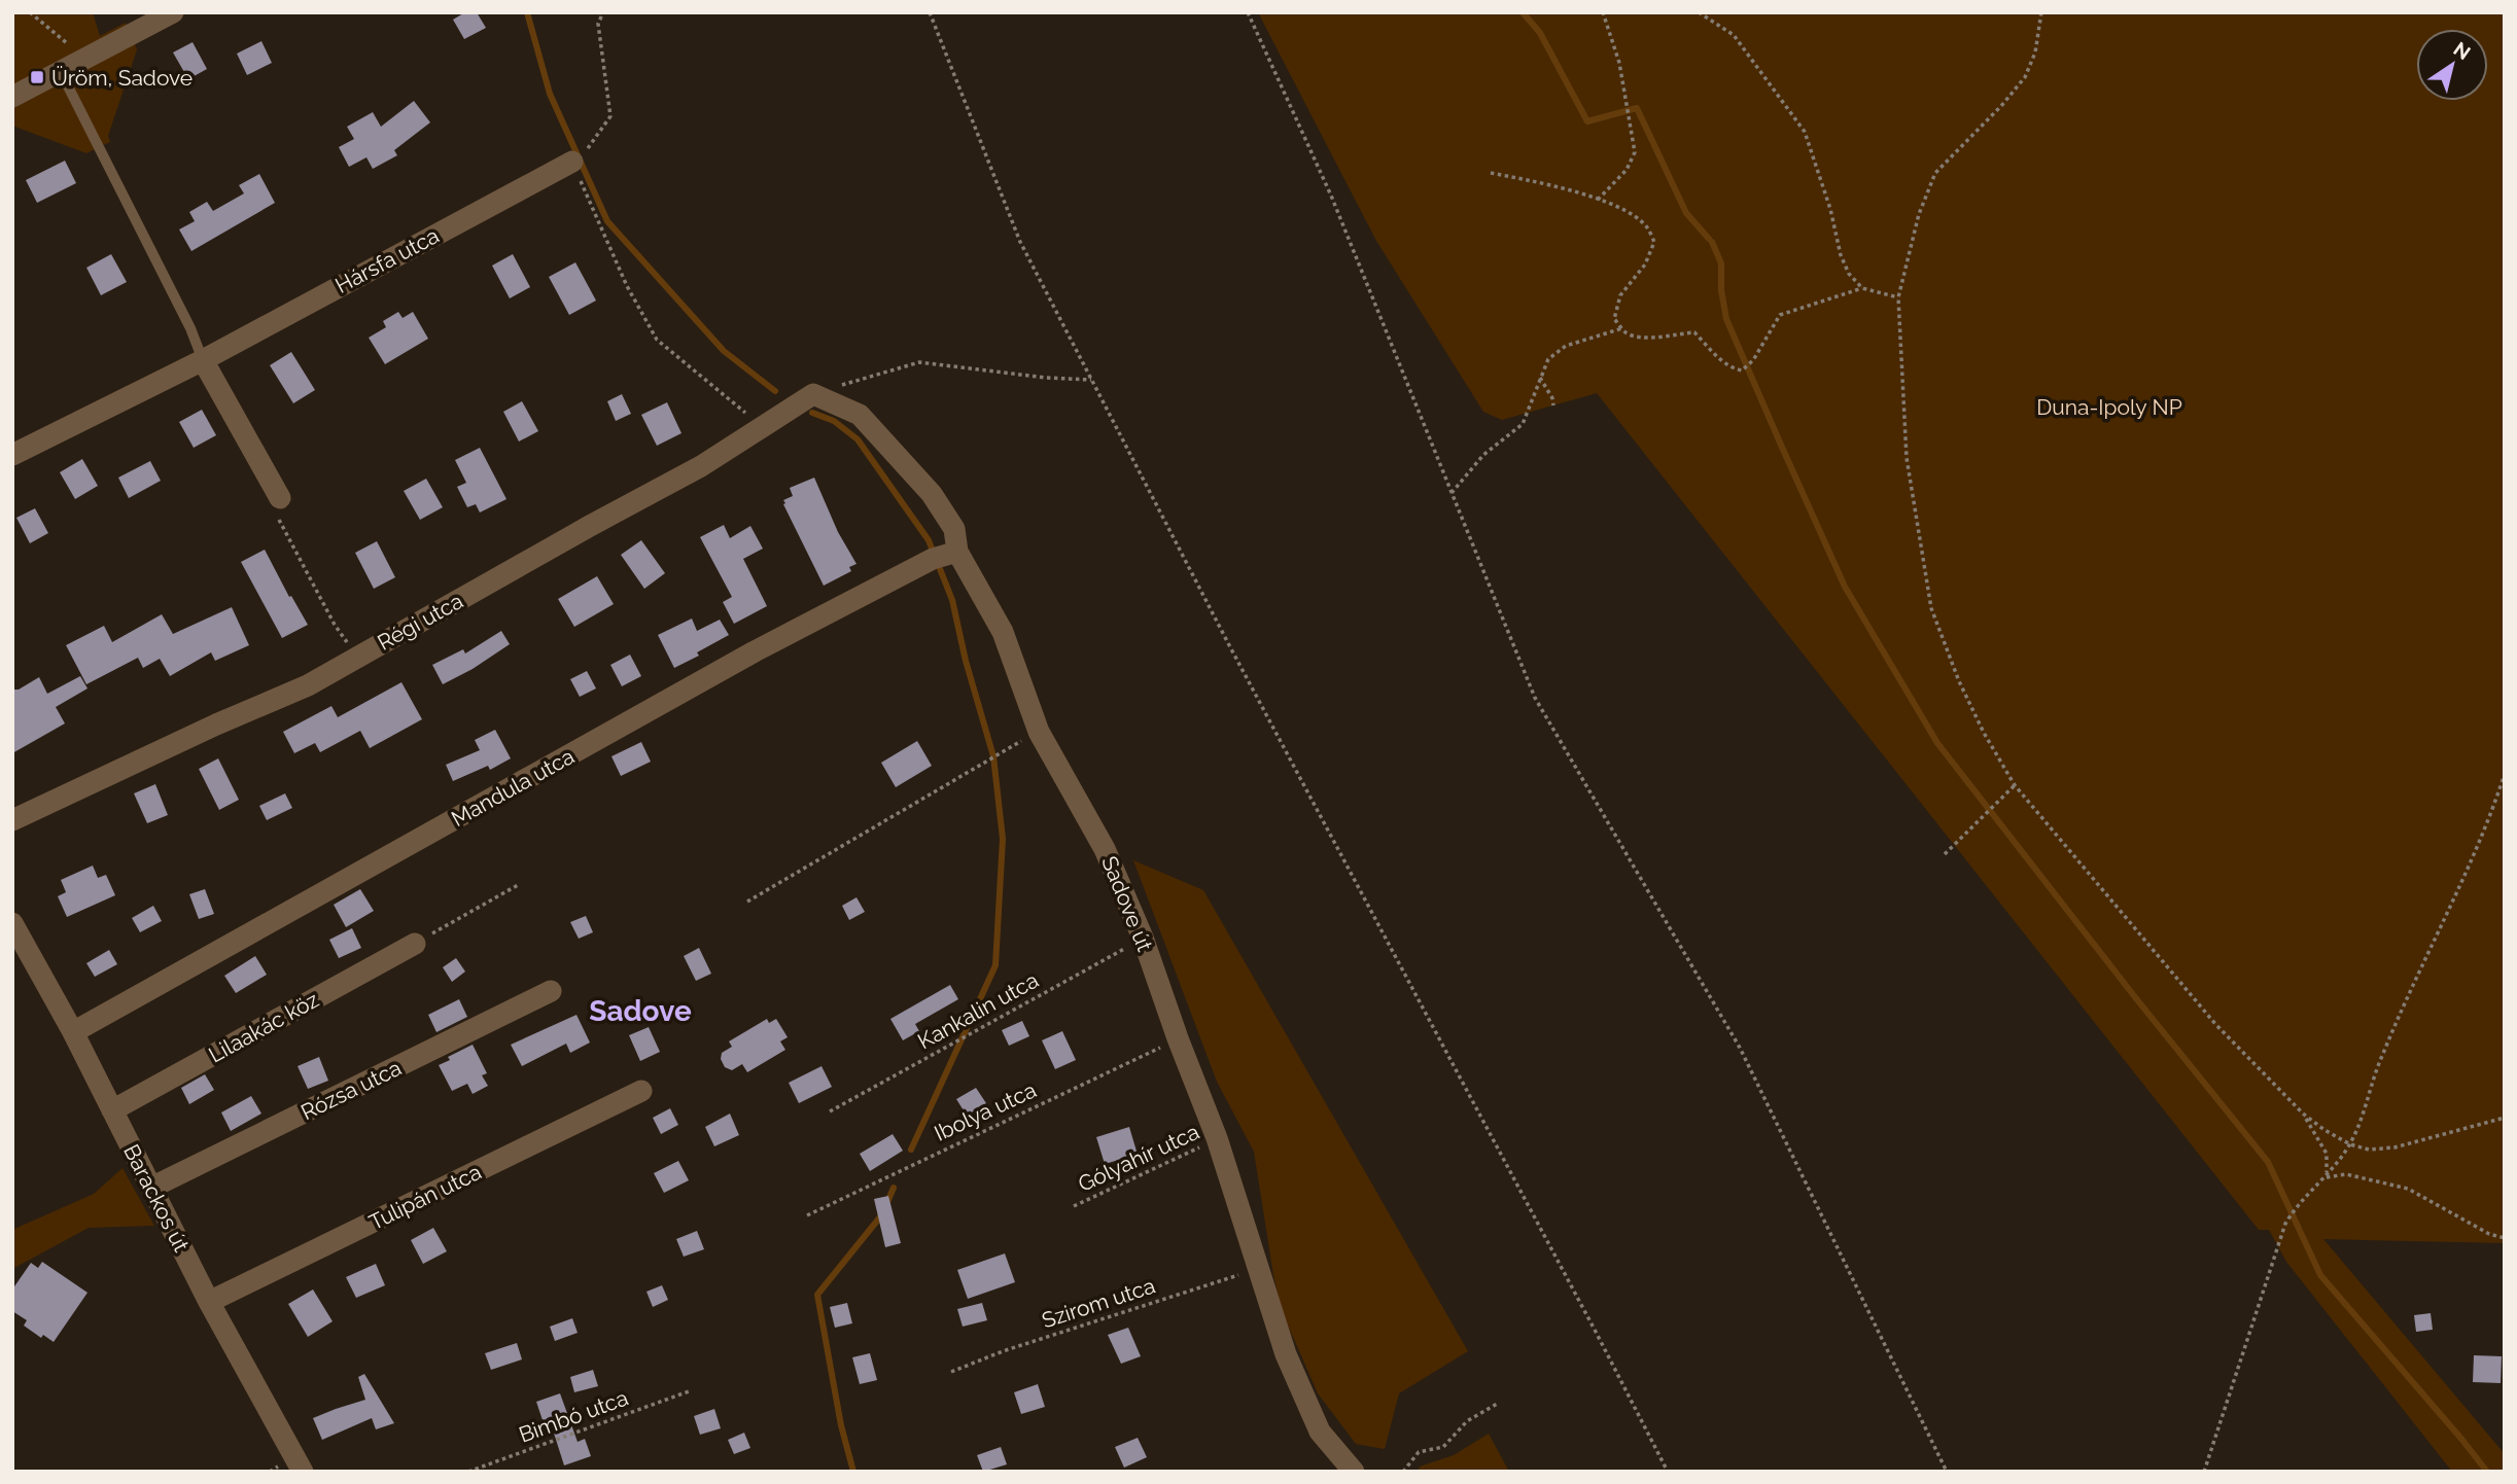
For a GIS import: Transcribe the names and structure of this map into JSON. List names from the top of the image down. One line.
{"streets":{"street":["Hársfa utca","Régi utca","Mandula utca","Sadove út","Lilaakác köz","Rózsa utca","Tulipán utca","Barackos út"],"path":["Kankalin utca","Ibolya utca","Gólyahír utca","Szirom utca","Bimbó utca"]},"crossings":[["Régi utca","Sadove út"],["Mandula utca","Sadove út"],["Mandula utca","Barackos út"],["Sadove út","Kankalin utca"],["Sadove út","Ibolya utca"],["Sadove út","Gólyahír utca"],["Sadove út","Szirom utca"],["Lilaakác köz","Barackos út"],["Rózsa utca","Barackos út"],["Tulipán utca","Barackos út"]],"districts":["Sadove"],"parks":["Duna-Ipoly NP"],"places":{"transit":["Üröm, Sadove"]},"north":"top right"}
